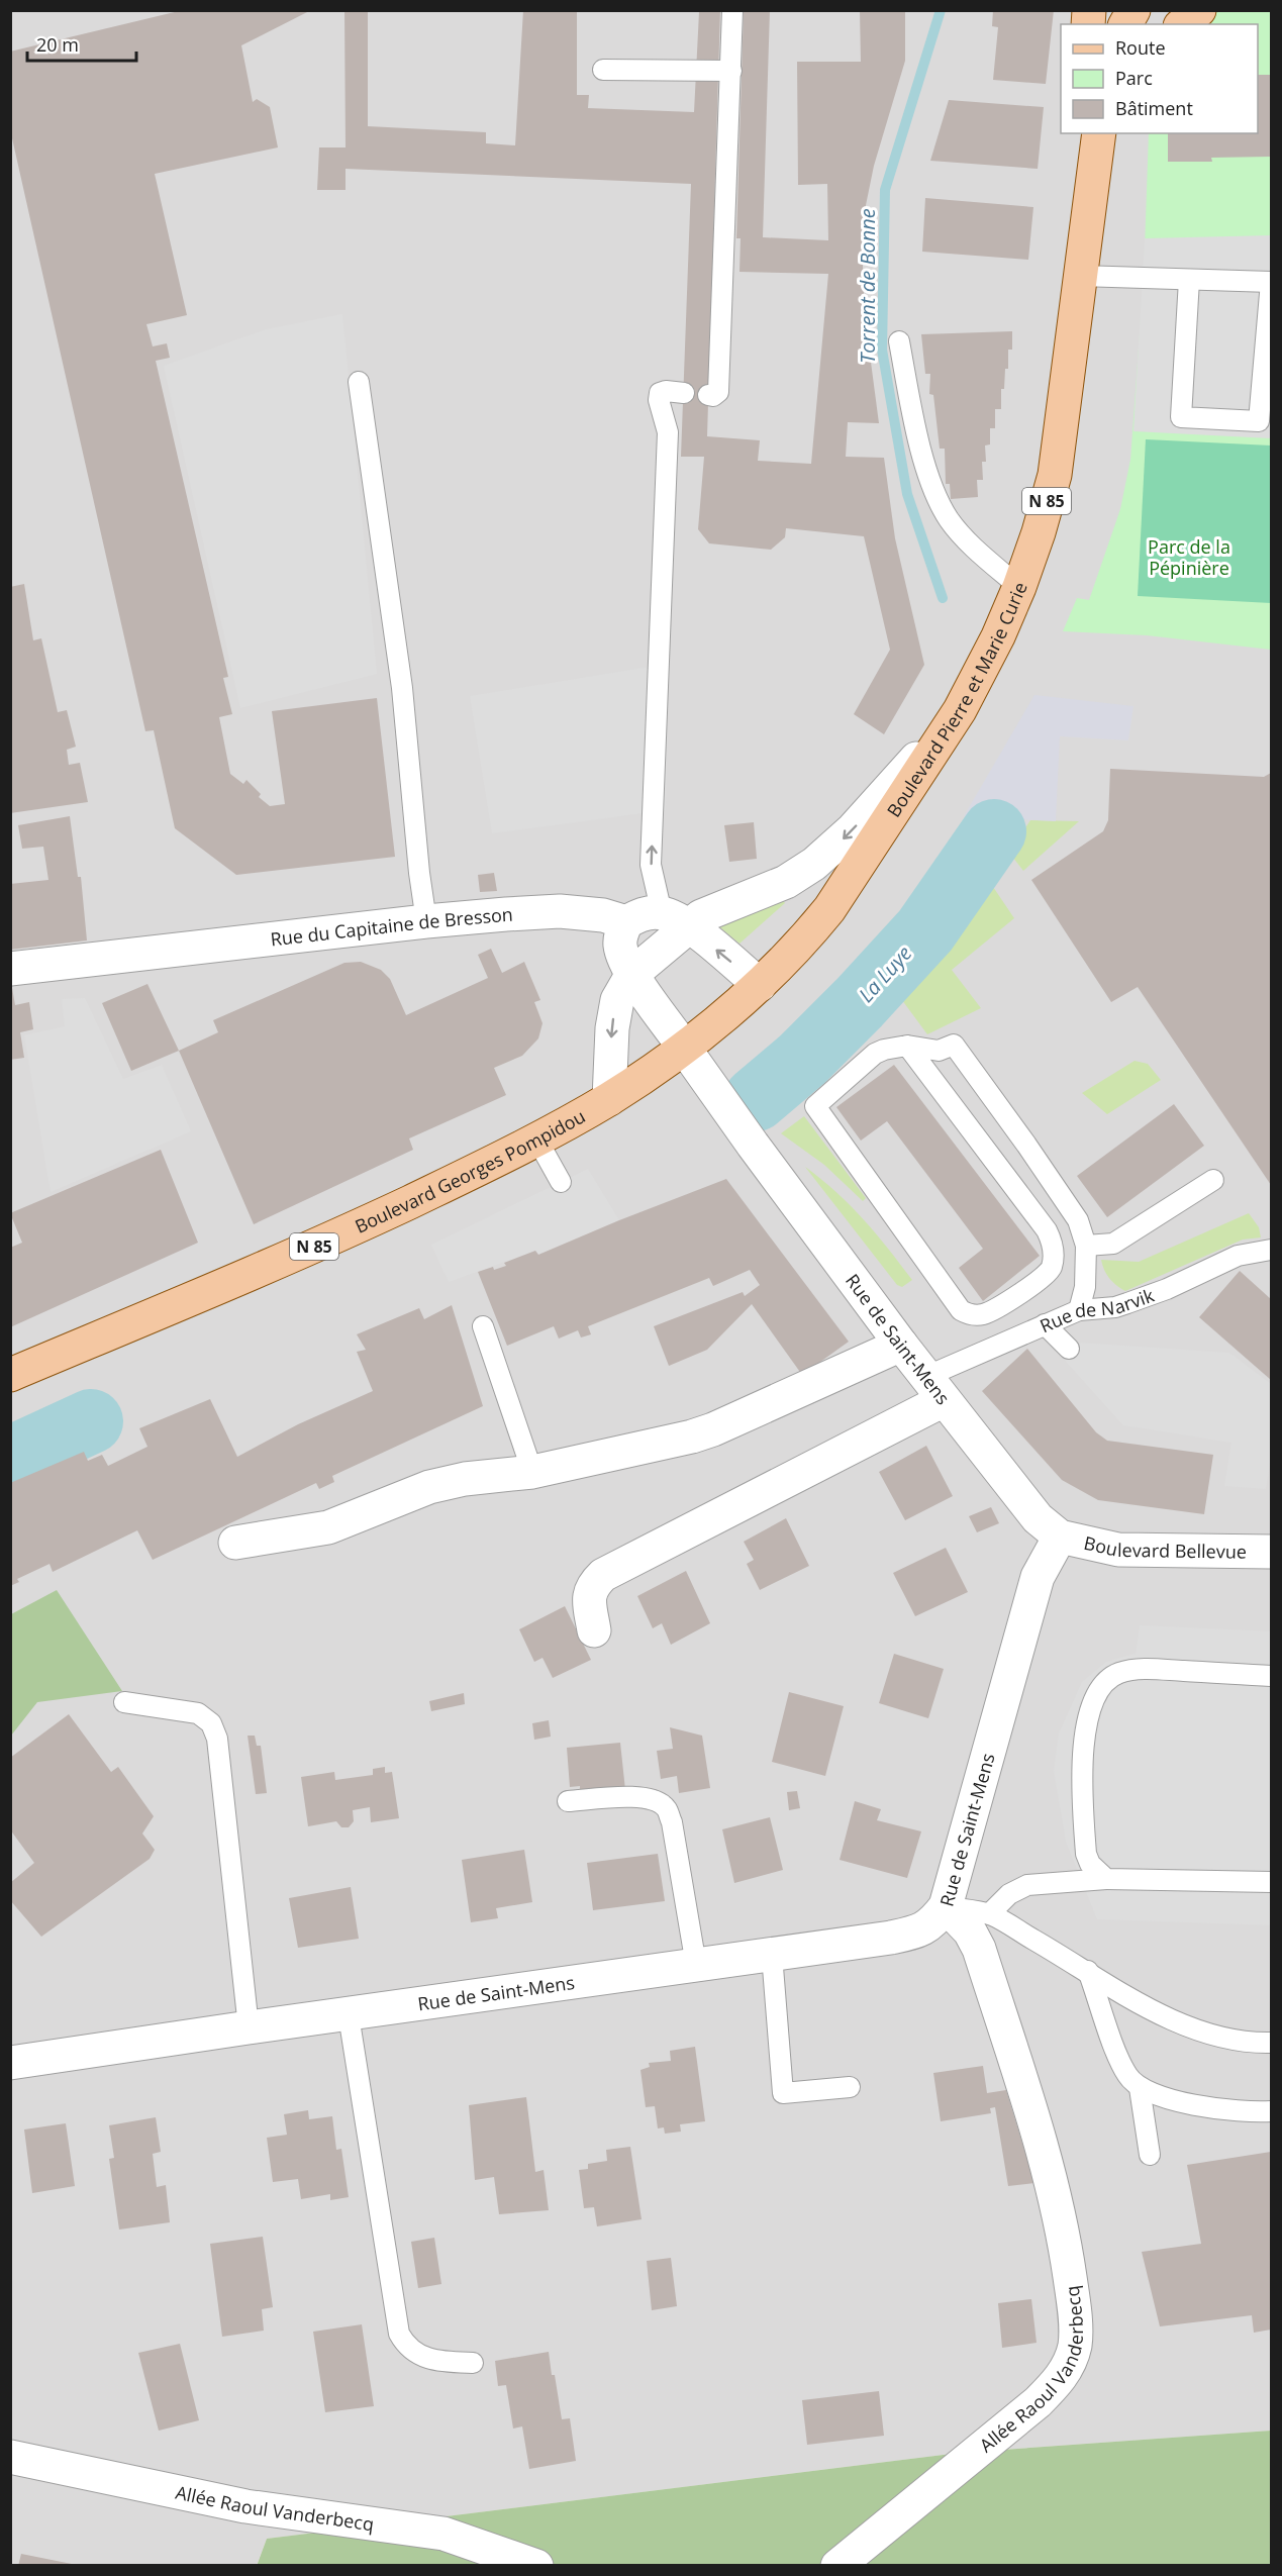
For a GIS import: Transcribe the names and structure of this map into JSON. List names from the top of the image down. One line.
{"streets":{"main road":["N 85","Boulevard Pierre et Marie Curie","Boulevard Georges Pompidou"],"street":["Rue du Capitaine de Bresson","Rue de Saint-Mens","Boulevard Bellevue","Allée Raoul Vanderbecq"],"lane":["Rue de Narvik"]},"crossings":[["Boulevard Pierre et Marie Curie","Boulevard Georges Pompidou"],["Boulevard Pierre et Marie Curie","Rue de Saint-Mens"],["Boulevard Georges Pompidou","Rue de Saint-Mens"],["Rue de Narvik","Rue de Saint-Mens"],["Rue de Saint-Mens","Boulevard Bellevue"],["Rue de Saint-Mens","Allée Raoul Vanderbecq"]],"water":["Torrent de Bonne","La Luye"],"parks":["Parc de la Pépinière"],"legend":["Route","Parc","Bâtiment"],"scale_bar":"20 m"}
